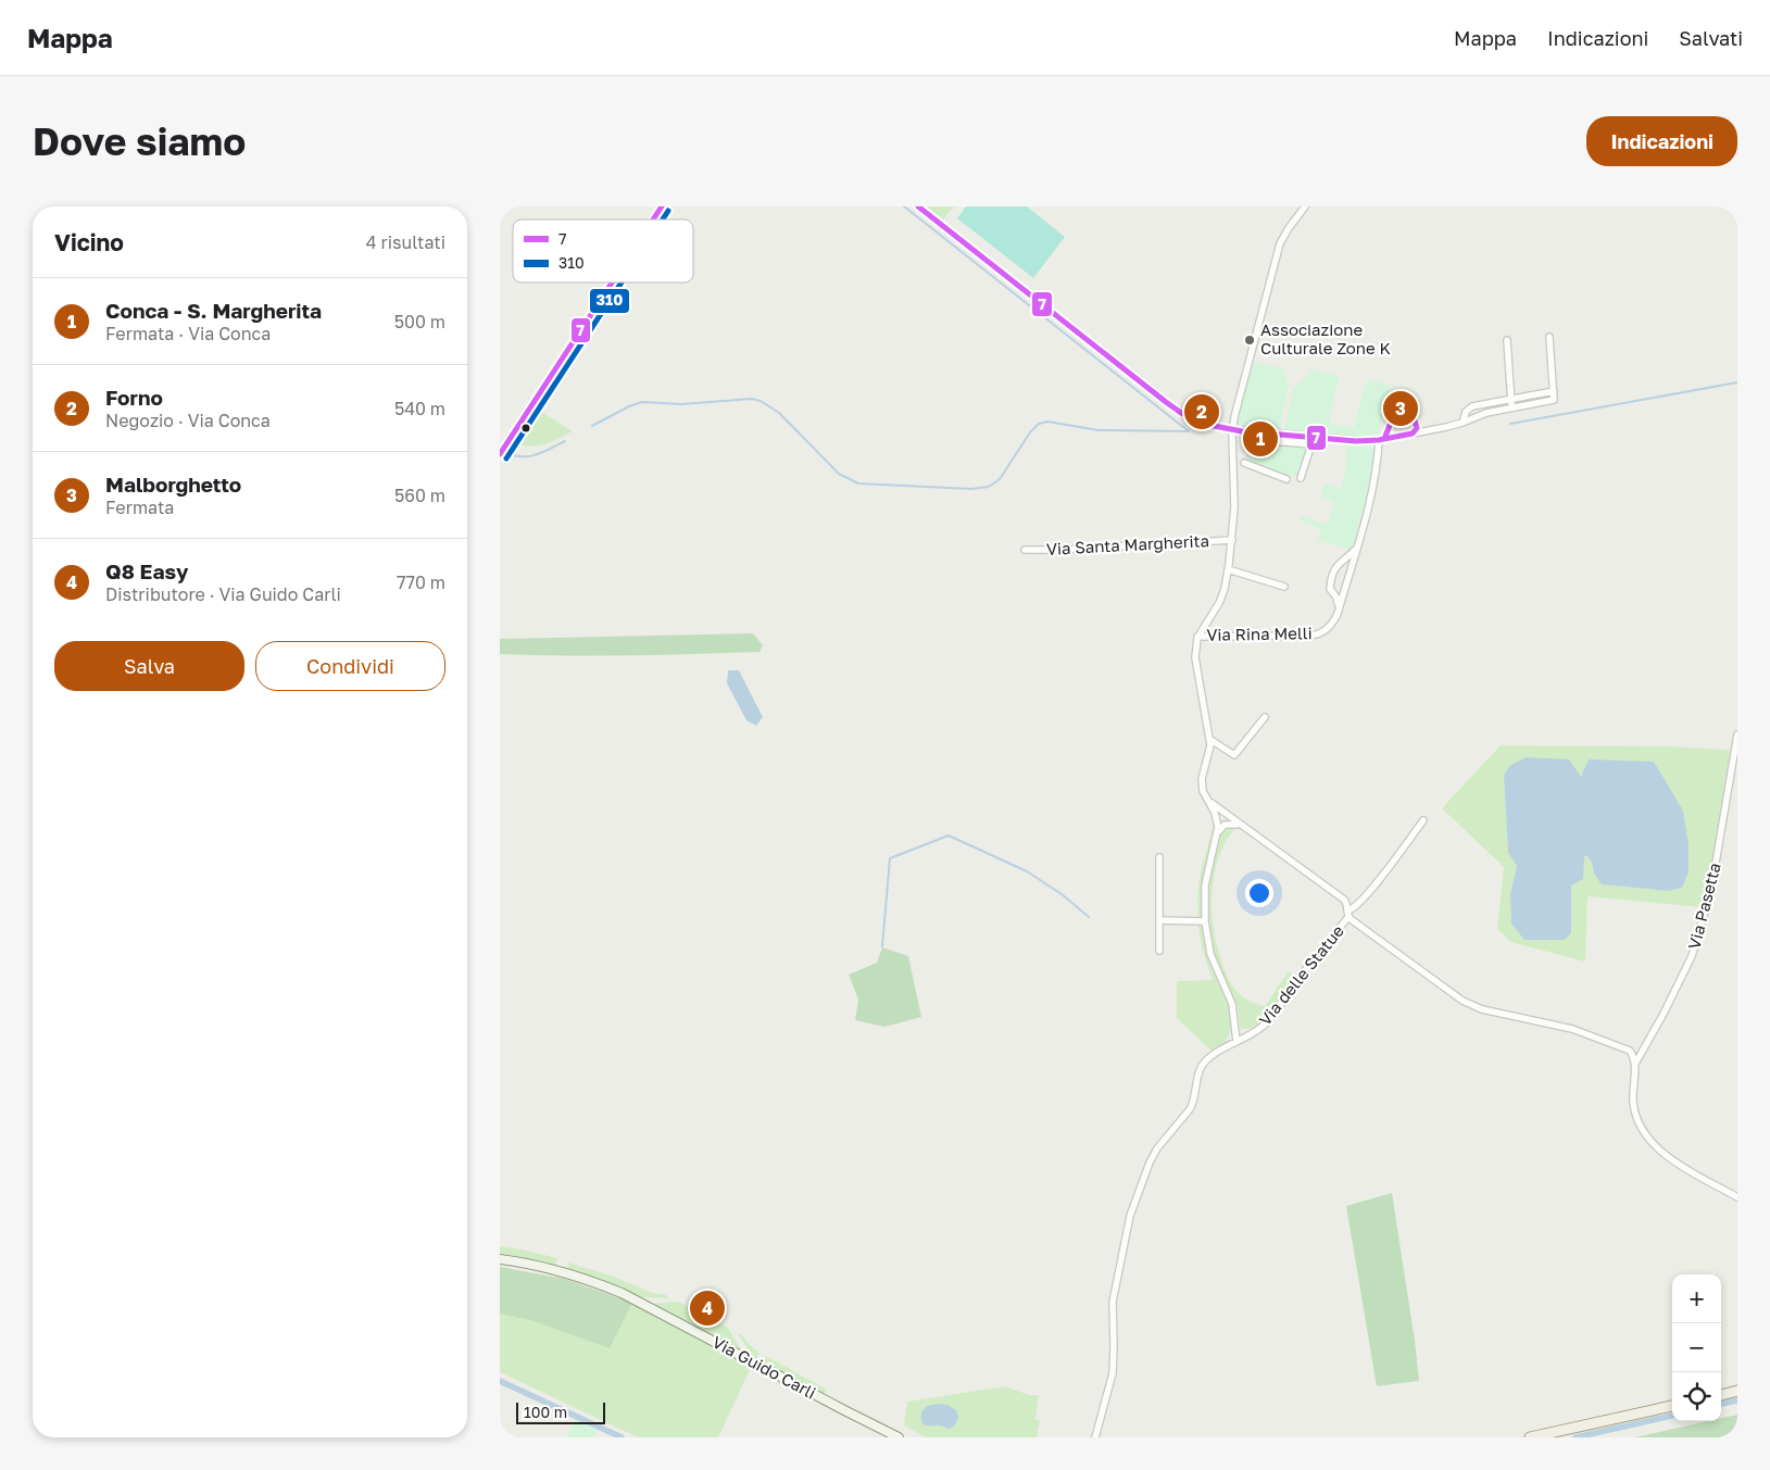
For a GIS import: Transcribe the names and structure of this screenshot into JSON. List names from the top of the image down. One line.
{"streets":{"main road":["Via Guido Carli"],"street":["Via Santa Margherita","Via Rina Melli","Via Pasetta","Via delle Statue"]},"crossings":[["Via Santa Margherita","Via Rina Melli"]],"places":["Associazione Culturale Zone K"],"lines":["transit line 7","transit line 310"],"legend":["7","310"],"scale_bar":"100 m","page":{"header":"Mappa","nav":["Mappa","Indicazioni","Salvati"],"buttons":["Indicazioni",["Salva","Condividi"]],"title":"Dove siamo","heading":["Vicino","4 risultati"],"list":[{"mark":"1","name":"Conca - S. Margherita","note":"Fermata · Via Conca","value":"500 m"},{"mark":"2","name":"Forno","note":"Negozio · Via Conca","value":"540 m"},{"mark":"3","name":"Malborghetto","note":"Fermata","value":"560 m"},{"mark":"4","name":"Q8 Easy","note":"Distributore · Via Guido Carli","value":"770 m"}],"pins":["3","2","1","4"],"map_buttons":["+","−"],"scale":"100 m"}}
